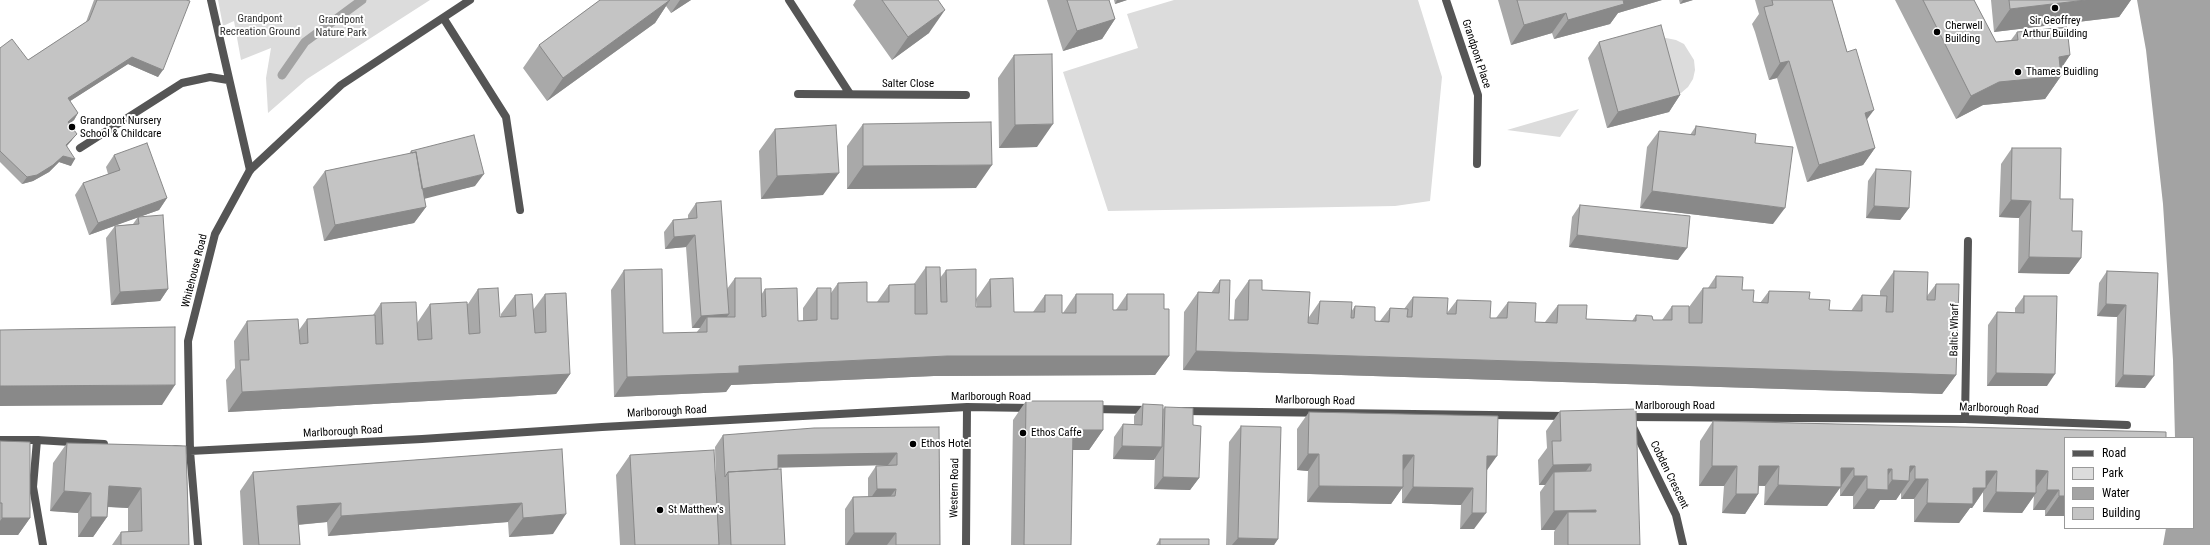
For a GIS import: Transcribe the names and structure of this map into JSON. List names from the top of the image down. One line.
{"streets":{"street":["Grandpont Place","Salter Close","Whitehouse Road","Baltic Wharf","Marlborough Road","Cobden Crescent","Western Road"]},"crossings":[["Whitehouse Road","Marlborough Road"],["Baltic Wharf","Marlborough Road"],["Marlborough Road","Cobden Crescent"],["Marlborough Road","Western Road"]],"parks":["Grandpont Recreation Ground","Grandpont Nature Park"],"places":["Sir Geoffrey Arthur Building","Cherwell Building","Thames Buidling","Grandpont Nursery School & Childcare","Ethos Caffe","Ethos Hotel","St Matthew's"],"legend":["Road","Park","Water","Building"]}
